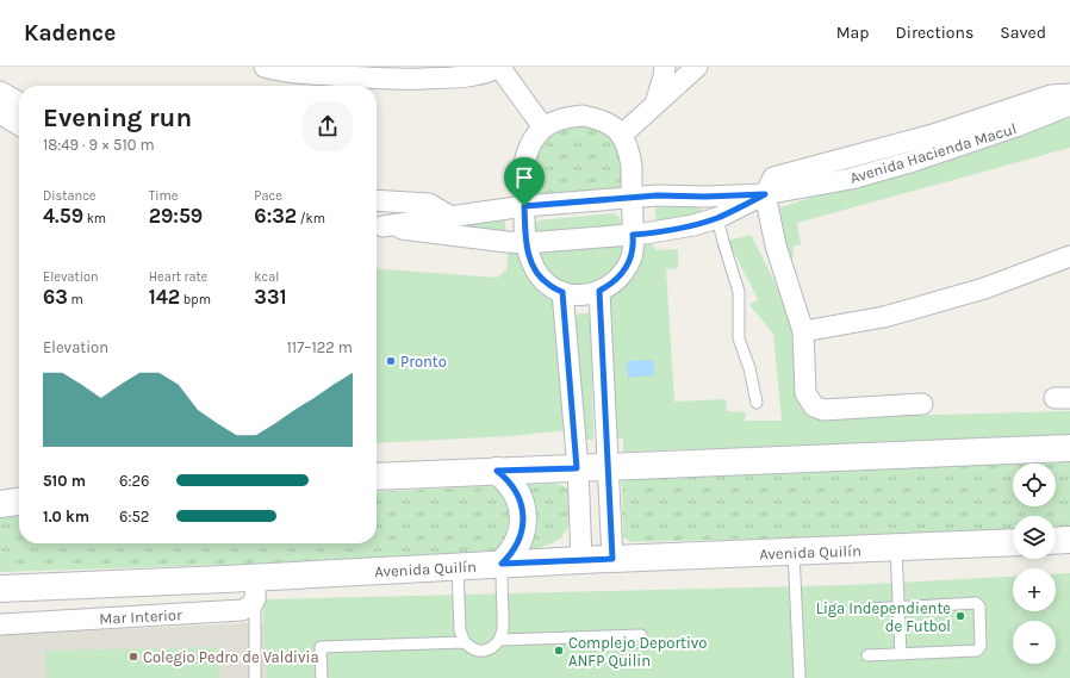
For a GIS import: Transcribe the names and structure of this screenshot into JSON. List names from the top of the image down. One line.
{"streets":{"main road":["Avenida Quilín"],"street":["Avenida Hacienda Macul","Mar Interior"]},"crossings":[["Avenida Quilín","Mar Interior"]],"places":["Pronto","Liga Independiente de Futbol","Complejo Deportivo ANFP Quilin","Colegio Pedro de Valdivia"],"page":{"header":"Kadence","nav":["Map","Directions","Saved"],"heading":["Evening run","18:49 · 9 × 510 m"],"stats":[["Distance","4.59 km"],["Time","29:59"],["Pace","6:32 /km"],["Elevation","63 m"],["Heart rate","142 bpm"],["kcal","331"]],"chart":["Elevation","117–122 m"],"list":[{"name":"510 m","note":"6:26"},{"name":"1.0 km","note":"6:52"}],"map_buttons":["+","−"]}}
